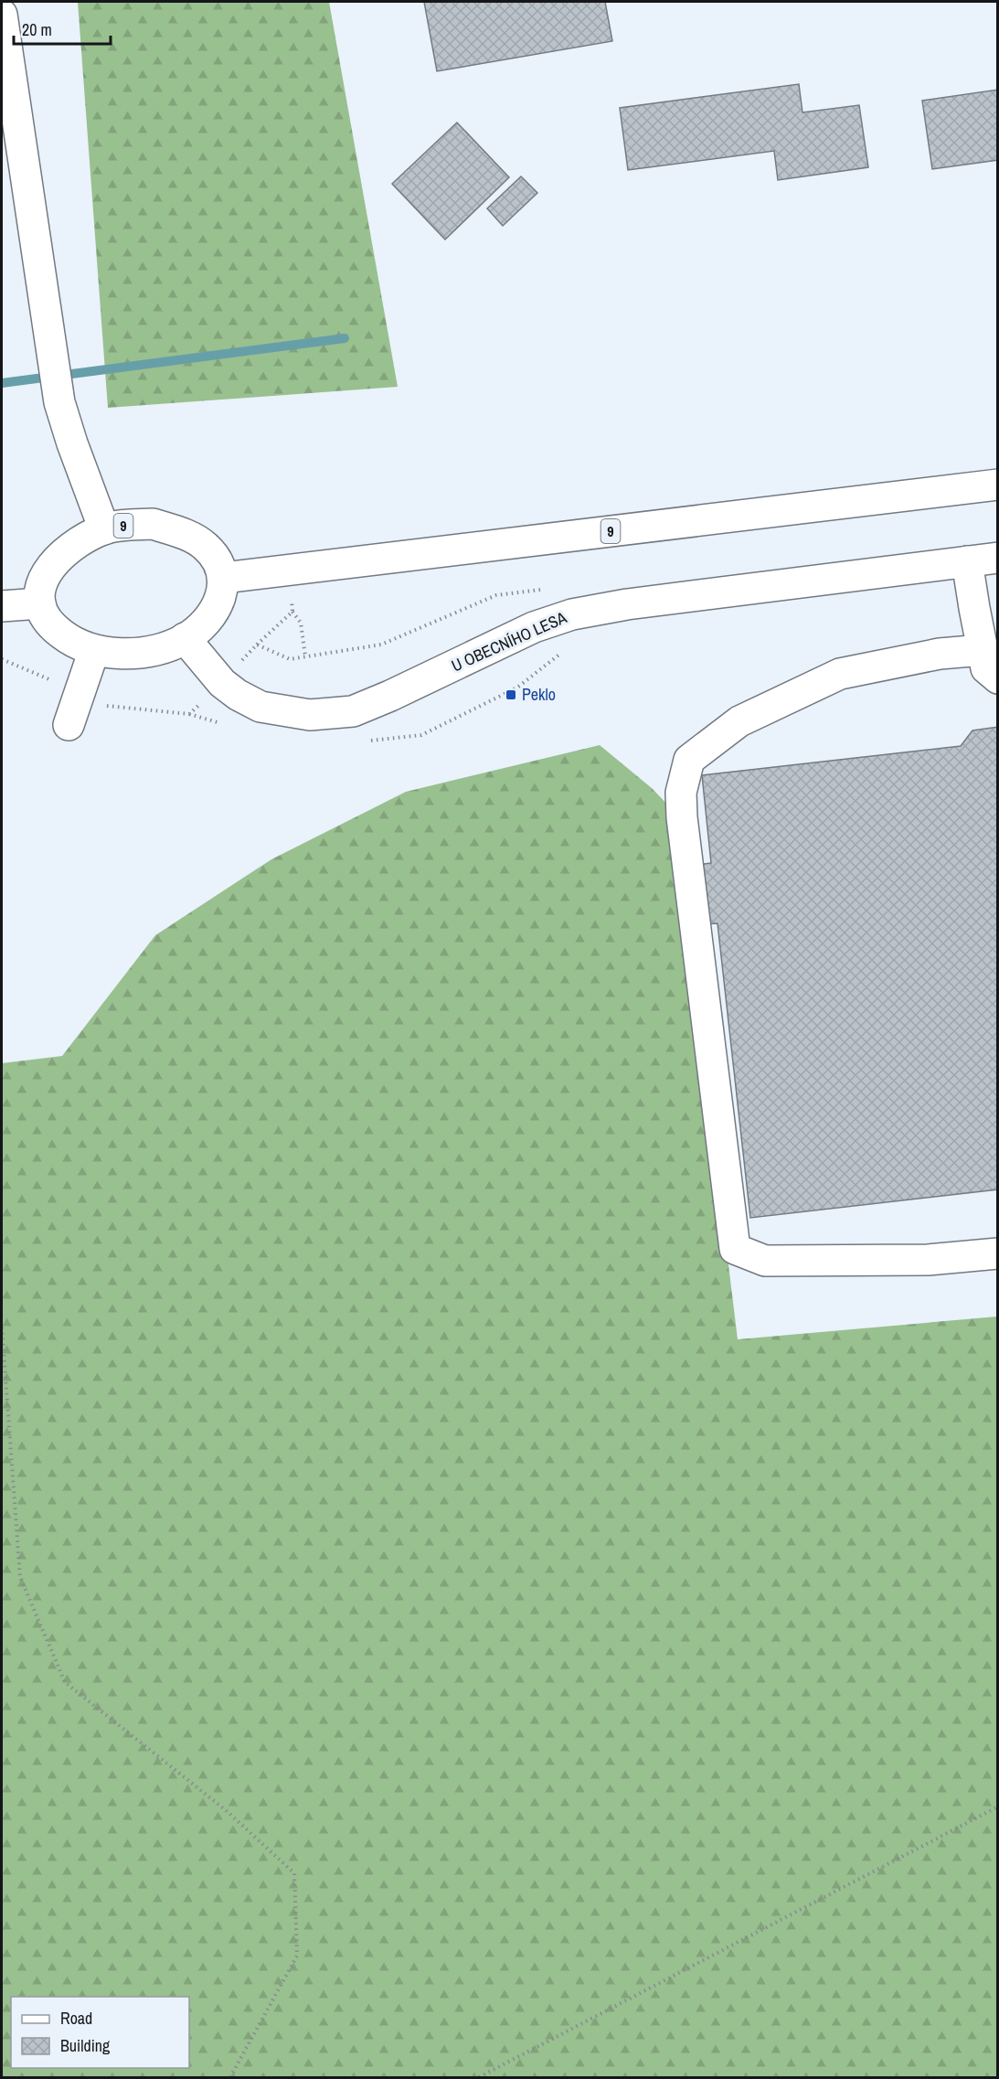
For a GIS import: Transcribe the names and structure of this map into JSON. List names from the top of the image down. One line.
{"streets":{"main road":["9","U OBECNÍHO LESA"]},"crossings":[["9","U OBECNÍHO LESA"]],"places":{"transit":["Peklo"]},"legend":["Road","Building"],"scale_bar":"20 m"}
